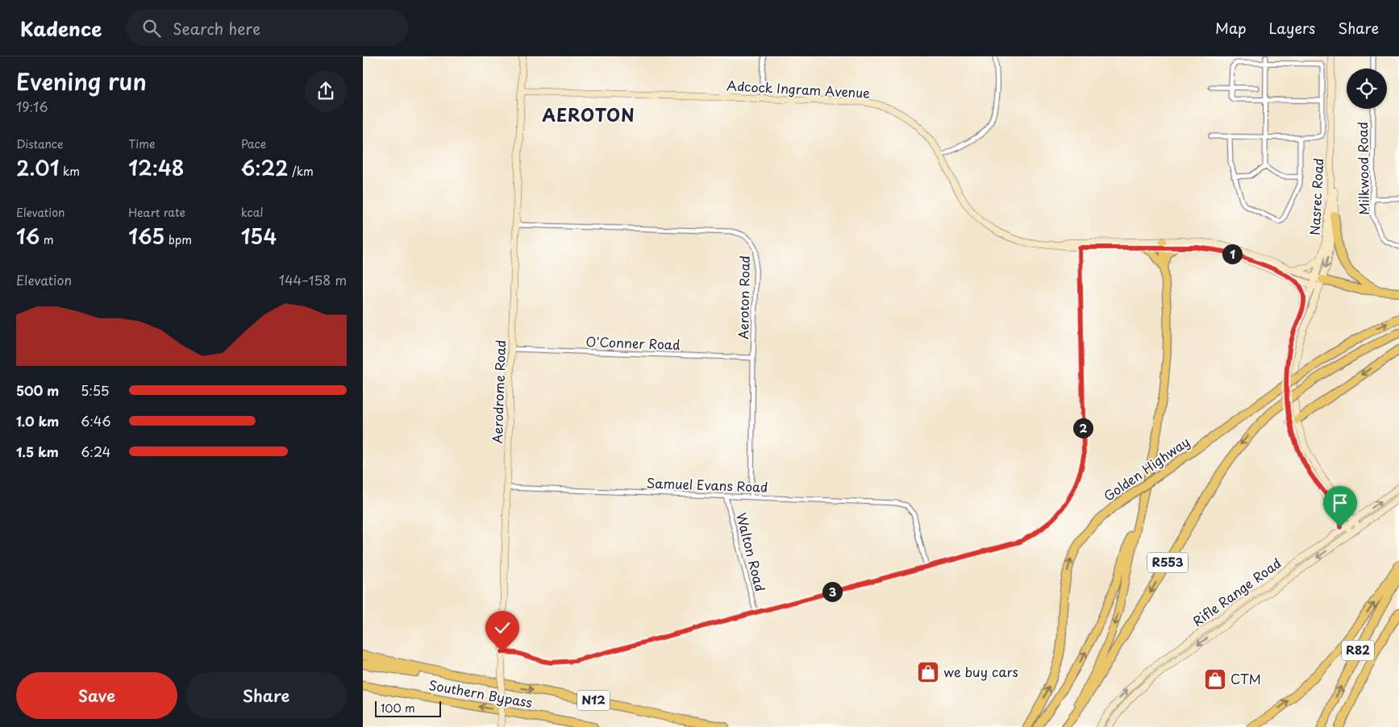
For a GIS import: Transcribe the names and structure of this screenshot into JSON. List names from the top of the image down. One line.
{"streets":{"highway":["Golden Highway","R553","R82","Southern Bypass","N12"],"main road":["Adcock Ingram Avenue","Nasrec Road","Aerodrome Road","Rifle Range Road"],"street":["Milkwood Road","Aeroton Road","O'Conner Road","Samuel Evans Road","Walton Road"]},"crossings":[["Adcock Ingram Avenue","Nasrec Road"],["Adcock Ingram Avenue","Aerodrome Road"],["Nasrec Road","Rifle Range Road"],["Aeroton Road","O'Conner Road"],["Aeroton Road","Aerodrome Road"],["Aeroton Road","Samuel Evans Road"],["O'Conner Road","Aerodrome Road"],["Aerodrome Road","Samuel Evans Road"],["Samuel Evans Road","Walton Road"]],"districts":["AEROTON"],"places":{"shop":["we buy cars","CTM"]},"scale_bar":"100 m","page":{"header":"Kadence","search":"Search here","nav":["Map","Layers","Share"],"heading":["Evening run","19:16"],"stats":[["Distance","2.01 km"],["Time","12:48"],["Pace","6:22 /km"],["Elevation","16 m"],["Heart rate","165 bpm"],["kcal","154"]],"pins":["1","2","3"],"chart":["Elevation","144–158 m"],"list":[{"name":"500 m","note":"5:55"},{"name":"1.0 km","note":"6:46"},{"name":"1.5 km","note":"6:24"}],"buttons":["Save","Share"],"scale":"100 m"}}
